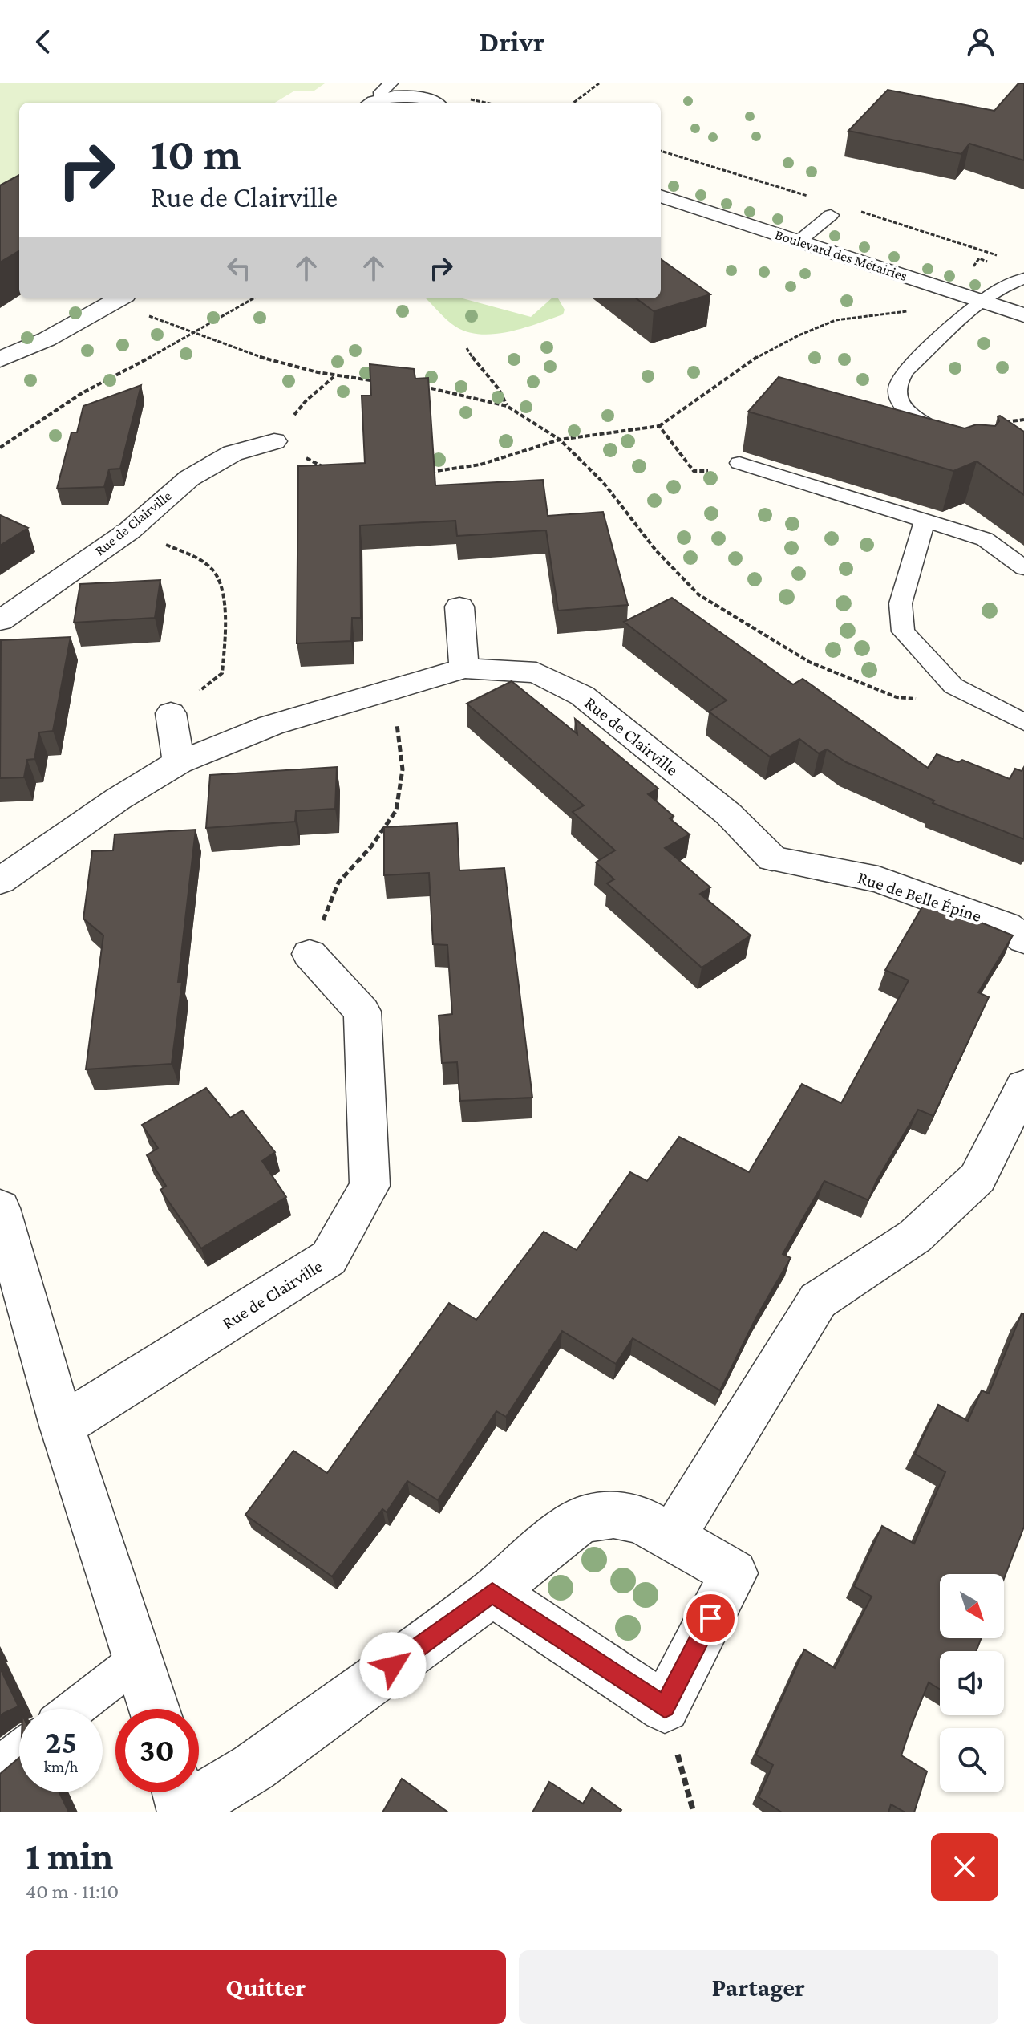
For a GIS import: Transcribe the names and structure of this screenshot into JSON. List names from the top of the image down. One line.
{"streets":{"street":["Boulevard des Métairies","Rue de Clairville","Rue de Belle Épine"]},"crossings":[["Rue de Clairville","Rue de Belle Épine"]],"north":"bottom right","page":{"header":"Drivr","turn":["10 m","Rue de Clairville"],"speed":"25 km/h","limit":"30","heading":["1 min","40 m · 11:10"],"buttons":["Quitter","Partager"]}}
